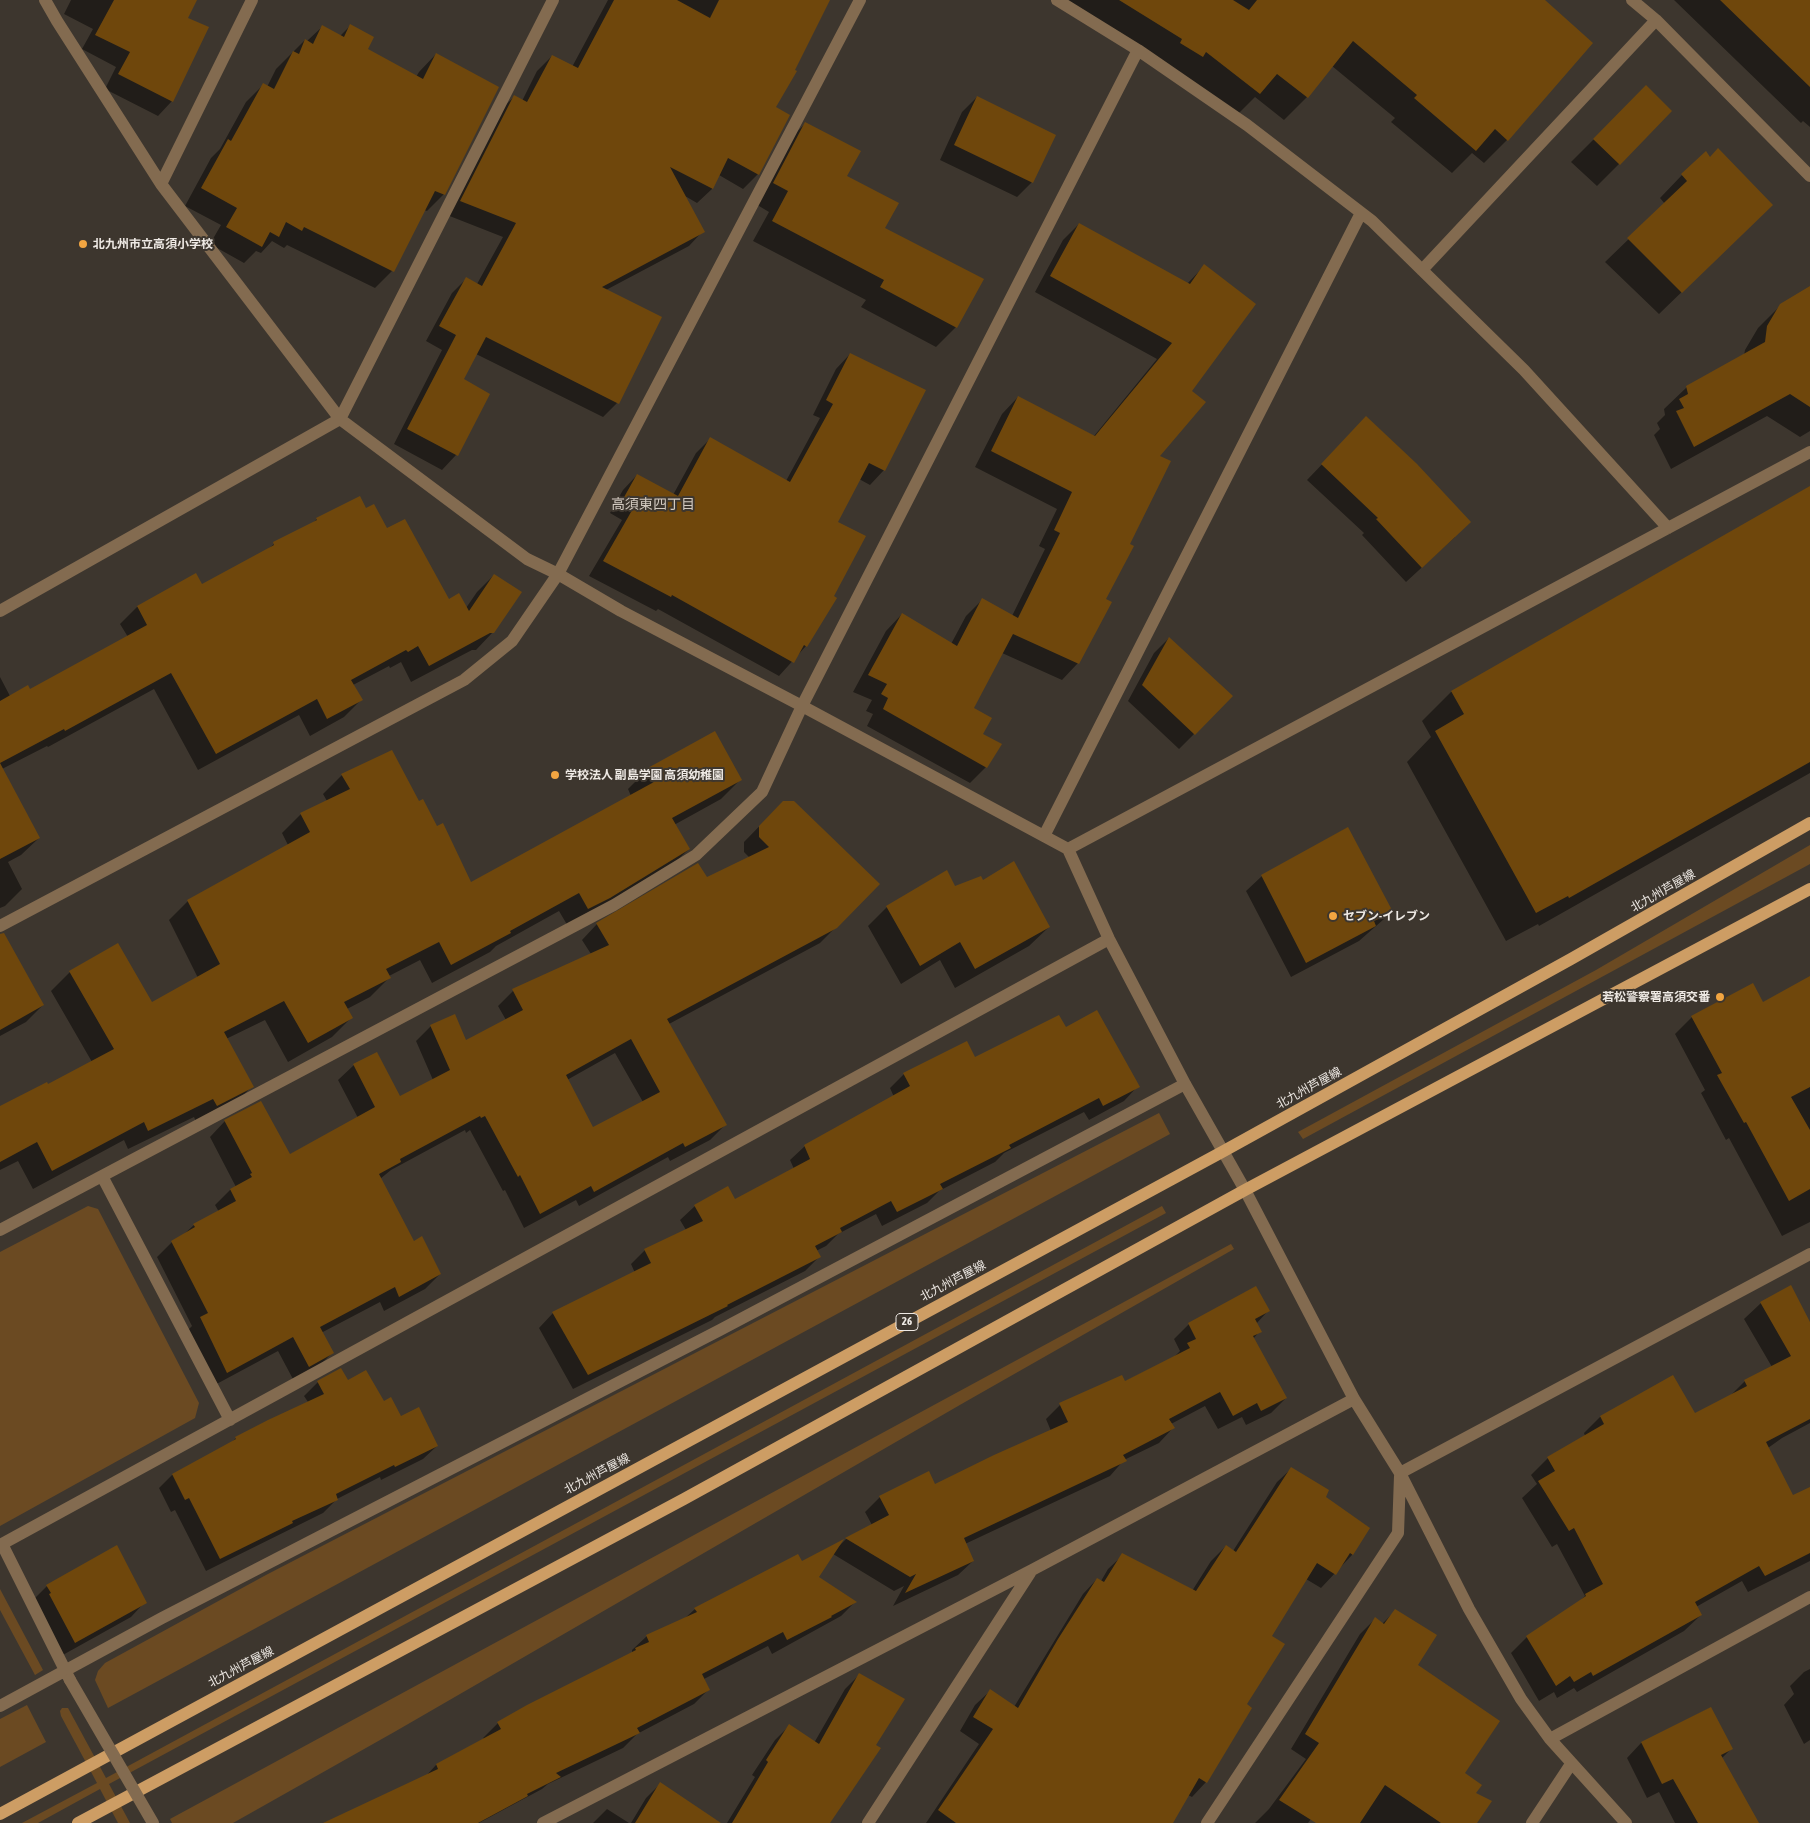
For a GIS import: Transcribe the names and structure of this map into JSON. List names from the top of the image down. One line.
{"streets":{"main road":["北九州芦屋線","26"]},"districts":["高須東四丁目"],"places":["北九州市立高須小学校","学校法人 副島学園 高須幼稚園","セブン-イレブン","若松警察署高須交番"]}
